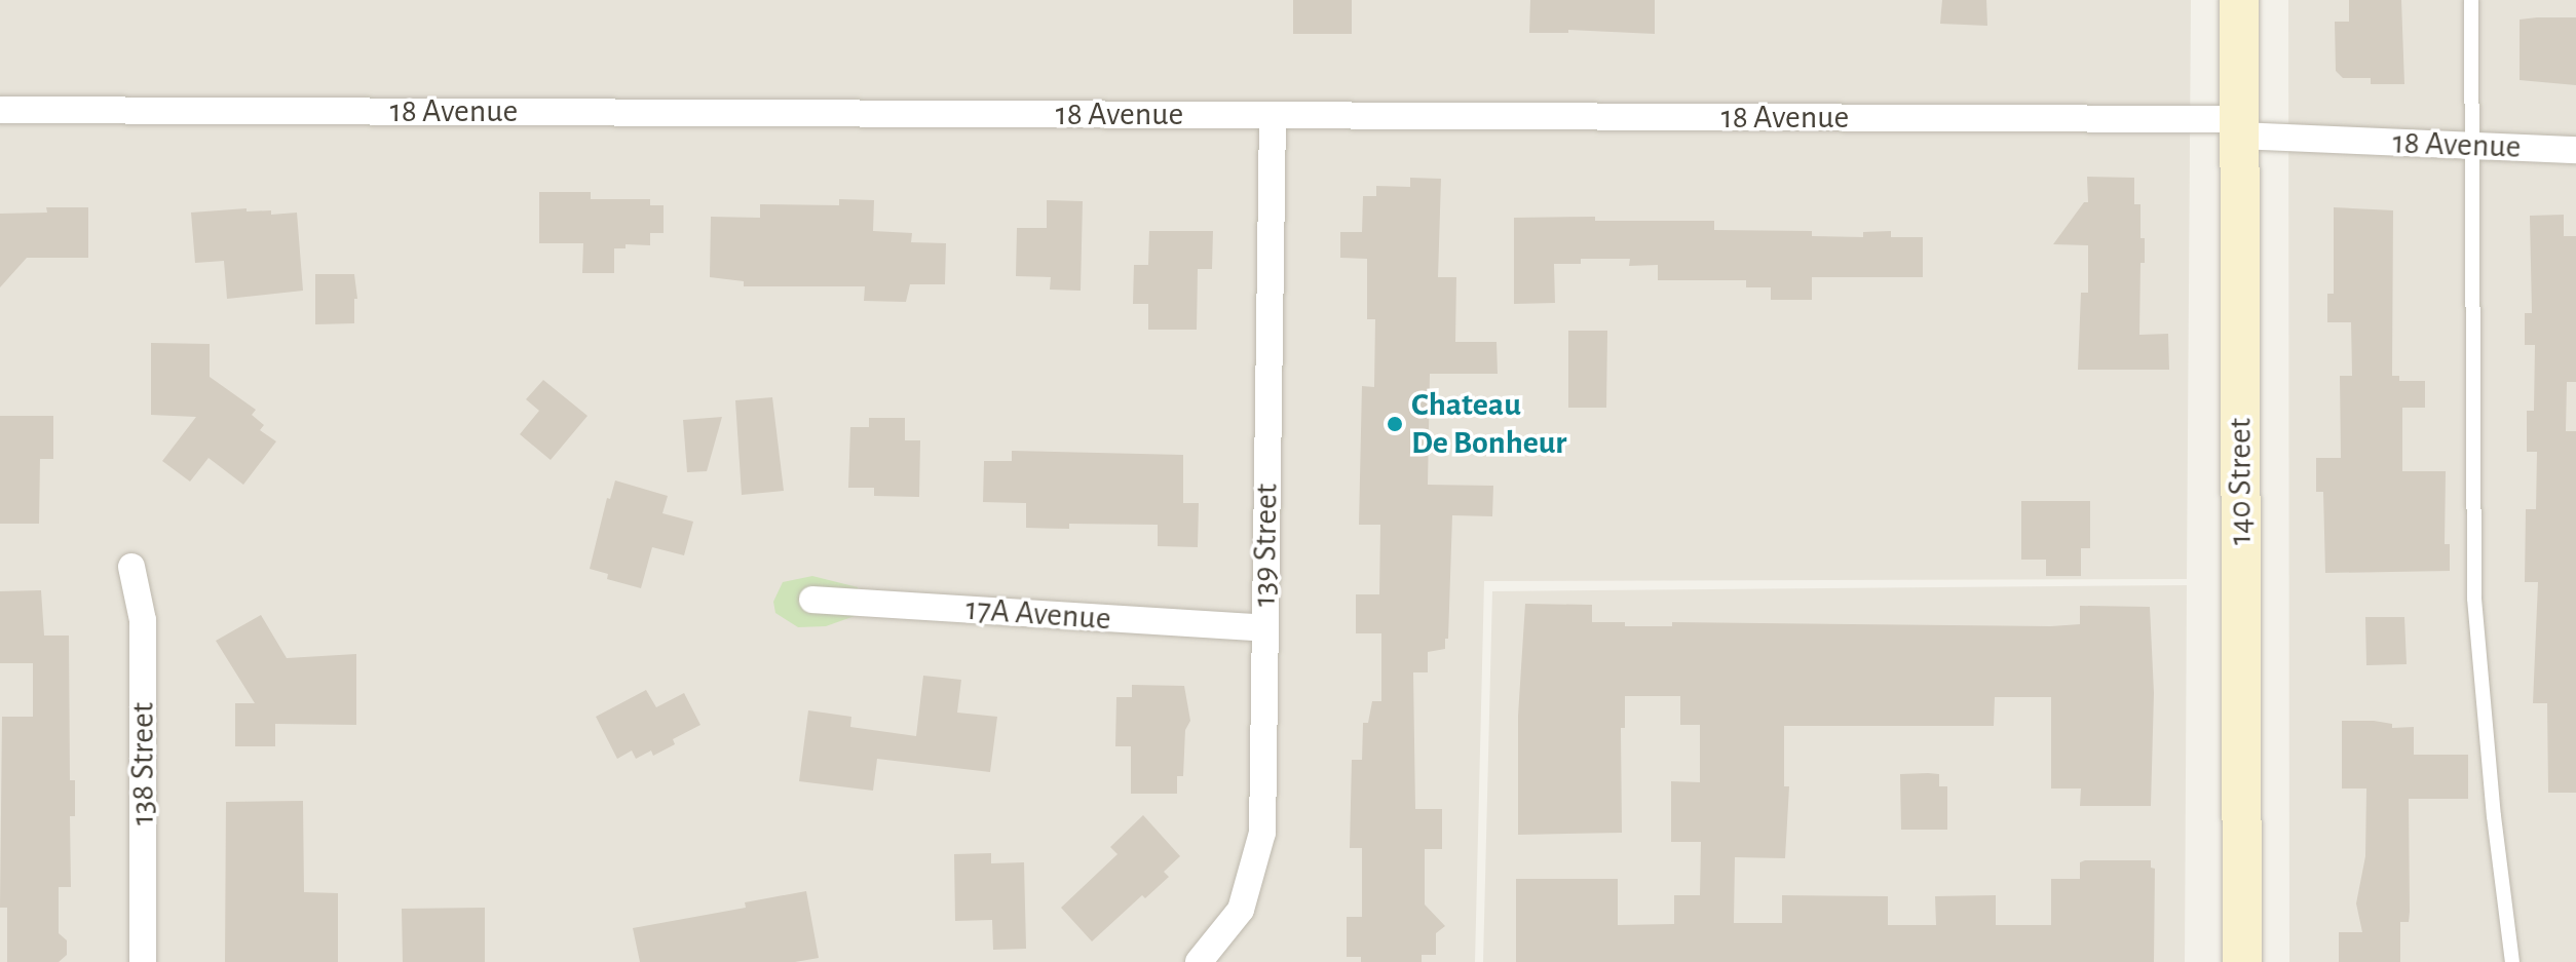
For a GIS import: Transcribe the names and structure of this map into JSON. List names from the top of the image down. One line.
{"streets":{"main road":["140 Street"],"street":["18 Avenue","139 Street","17A Avenue","138 Street"]},"crossings":[["18 Avenue","140 Street"],["18 Avenue","139 Street"],["139 Street","17A Avenue"]],"places":["Chateau De Bonheur"]}
